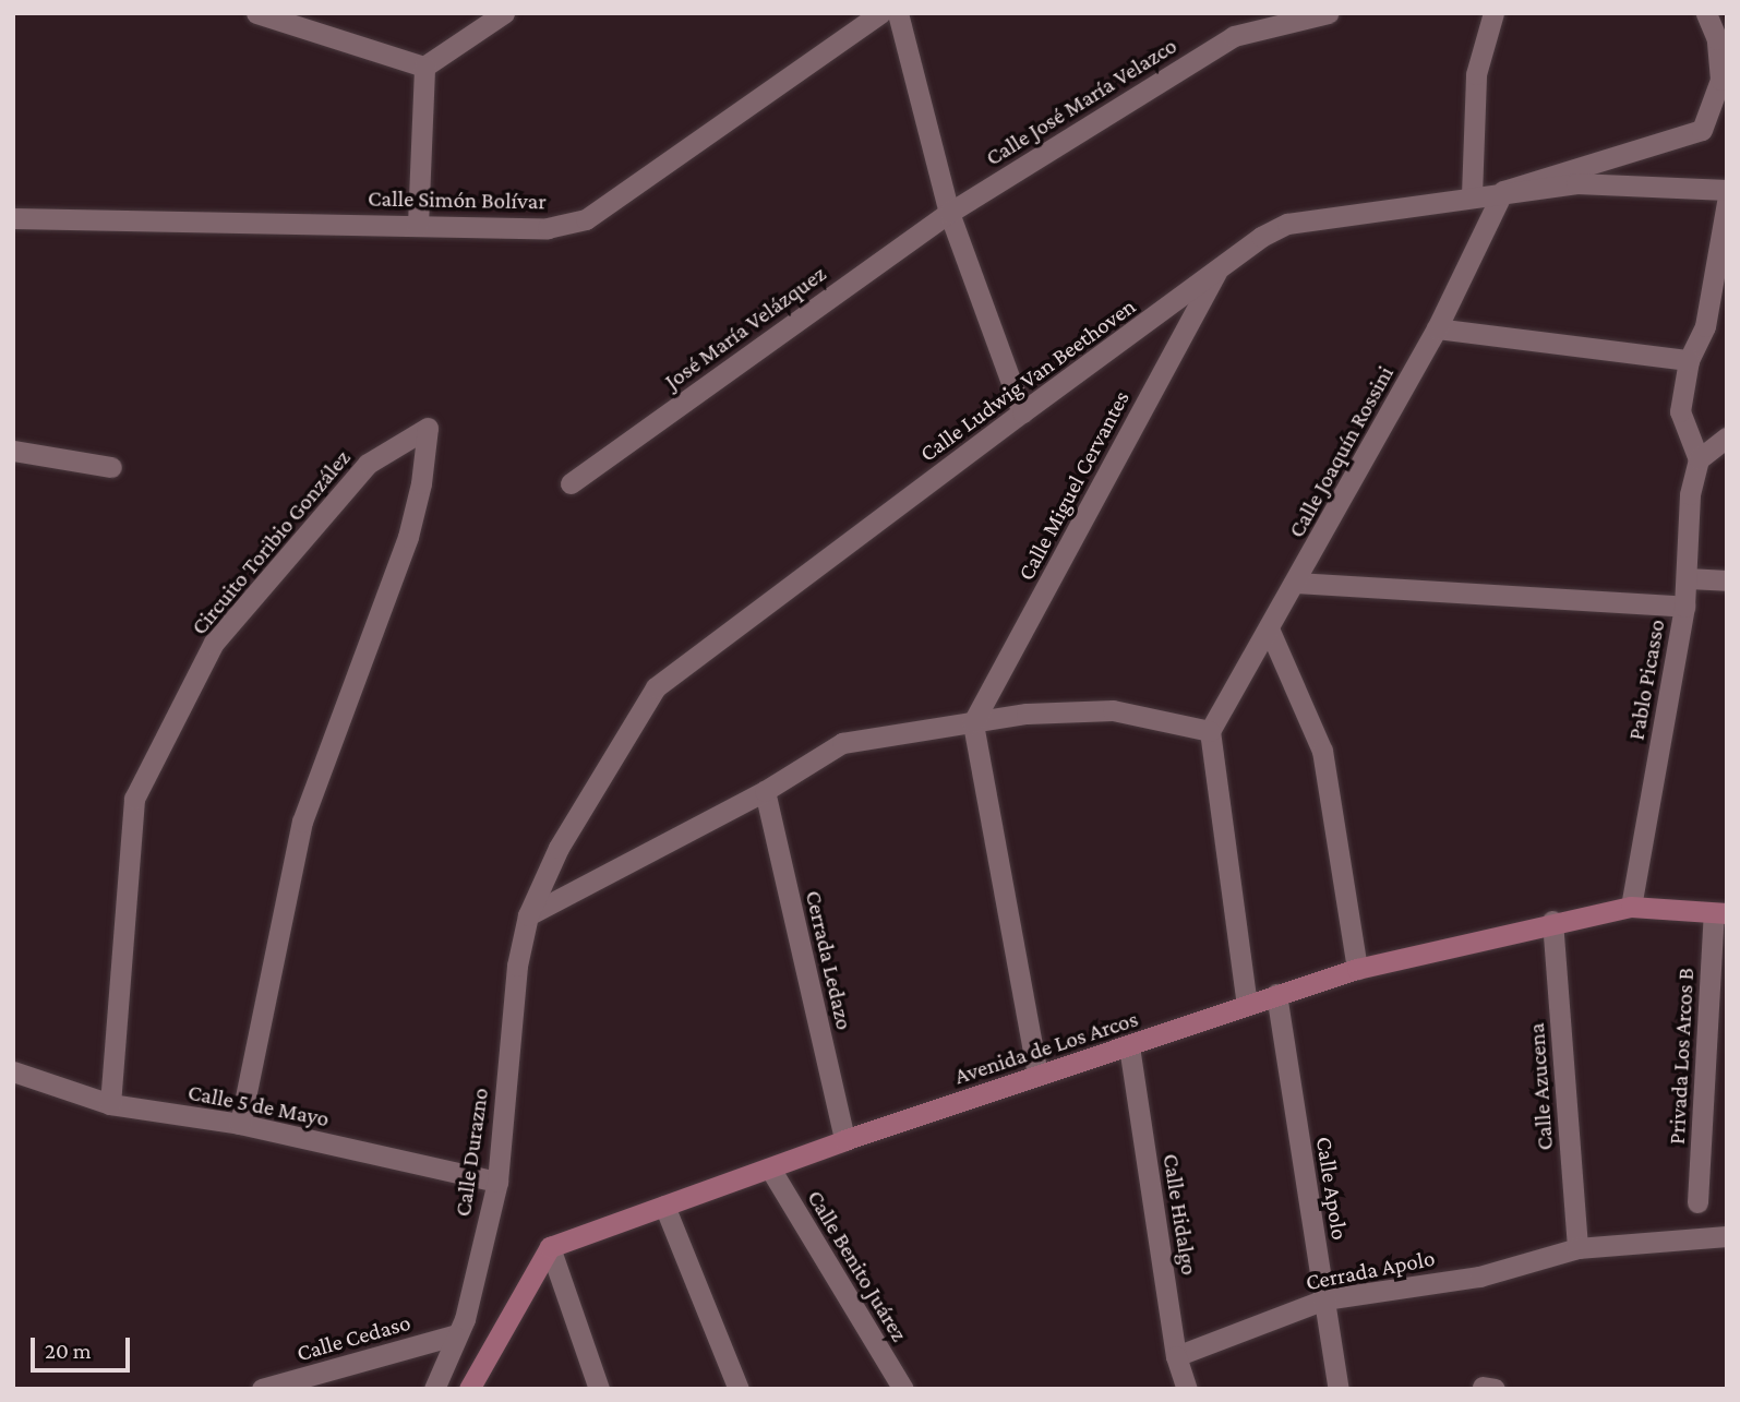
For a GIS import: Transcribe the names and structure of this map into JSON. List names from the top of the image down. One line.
{"streets":{"main road":["Avenida de Los Arcos"],"street":["Calle José María Velazco","Calle Simón Bolívar","José María Velázquez","Calle Ludwig Van Beethoven","Calle Joaquín Rossini","Calle Miguel Cervantes","Circuito Toribio González","Pablo Picasso","Cerrada Ledazo","Privada Los Arcos B","Calle Azucena","Calle 5 de Mayo","Calle Durazno","Calle Apolo","Calle Hidalgo","Calle Benito Juárez","Cerrada Apolo","Calle Cedaso"]},"crossings":[["Calle José María Velazco","José María Velázquez"],["Calle Ludwig Van Beethoven","Calle Joaquín Rossini"],["Calle Ludwig Van Beethoven","Calle Miguel Cervantes"],["Calle Ludwig Van Beethoven","Calle Durazno"],["Circuito Toribio González","Calle 5 de Mayo"],["Pablo Picasso","Avenida de Los Arcos"],["Cerrada Ledazo","Avenida de Los Arcos"],["Avenida de Los Arcos","Privada Los Arcos B"],["Avenida de Los Arcos","Calle Azucena"],["Avenida de Los Arcos","Calle Apolo"],["Avenida de Los Arcos","Calle Hidalgo"],["Avenida de Los Arcos","Calle Benito Juárez"],["Calle Azucena","Cerrada Apolo"],["Calle 5 de Mayo","Calle Durazno"],["Calle Durazno","Calle Cedaso"],["Calle Apolo","Cerrada Apolo"],["Calle Hidalgo","Cerrada Apolo"]],"scale_bar":"20 m"}
